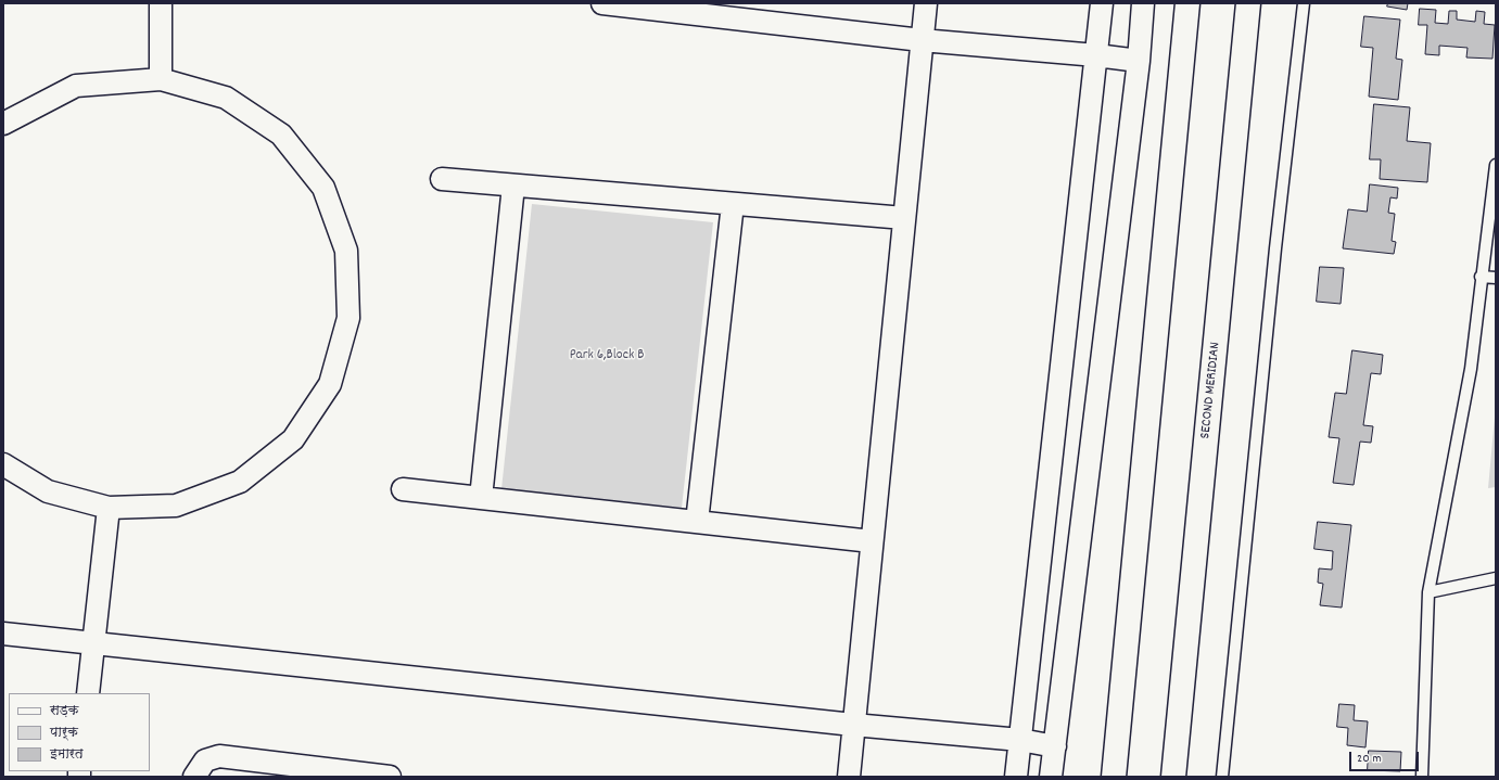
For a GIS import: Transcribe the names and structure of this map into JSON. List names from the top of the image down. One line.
{"streets":{"street":["SECOND MERIDIAN"]},"parks":["Park 6,Block B"],"legend":["सड़क","पार्क","इमारत"],"scale_bar":"20 m"}
